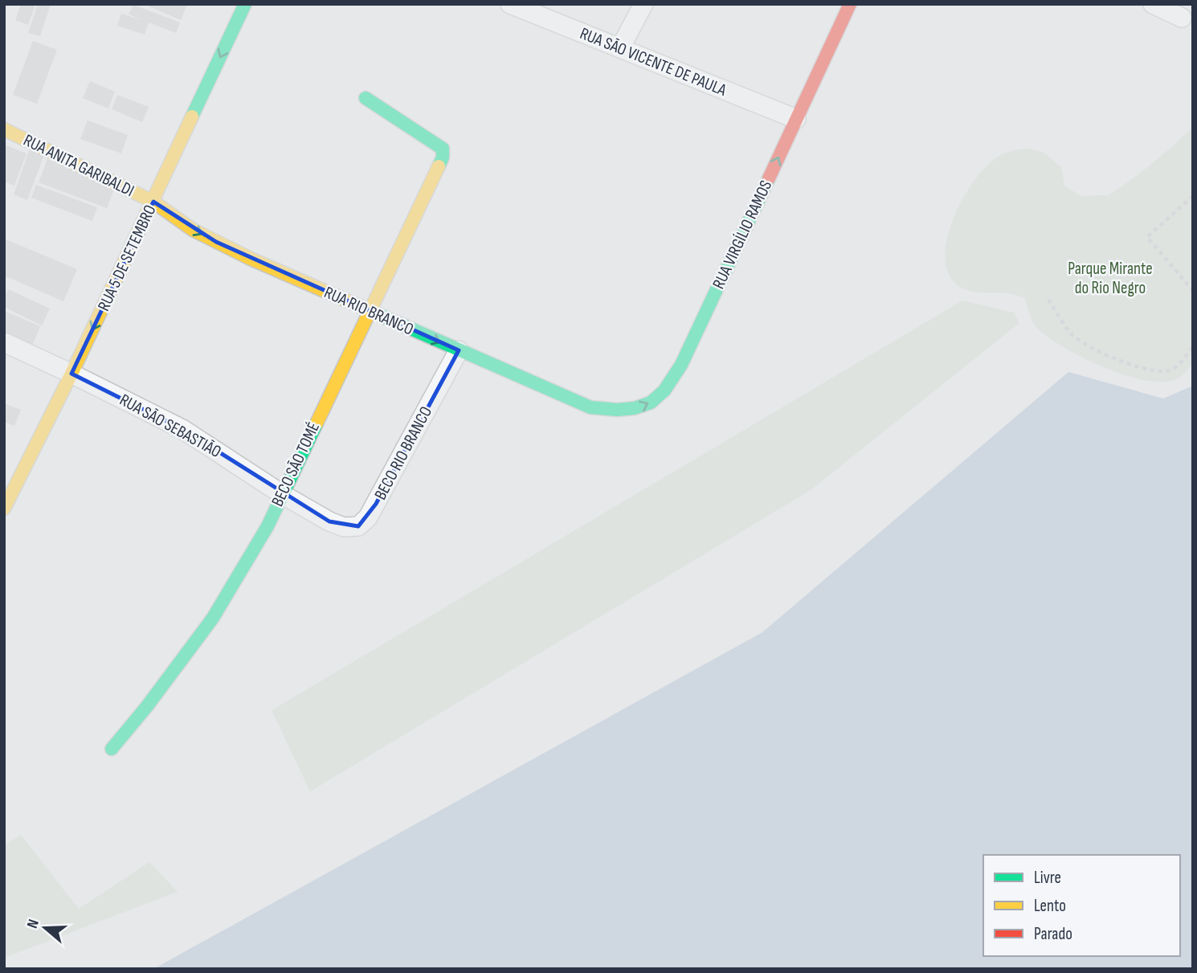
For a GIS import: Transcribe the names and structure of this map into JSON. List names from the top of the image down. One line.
{"streets":{"street":["RUA SÃO VICENTE DE PAULA","RUA ANITA GARIBALDI","RUA VIRGÍLIO RAMOS","RUA 5 DE SETEMBRO","RUA RIO BRANCO","RUA SÃO SEBASTIÃO","BECO RIO BRANCO","BECO SÃO TOMÉ"]},"crossings":[["RUA SÃO VICENTE DE PAULA","RUA VIRGÍLIO RAMOS"],["RUA ANITA GARIBALDI","RUA 5 DE SETEMBRO"],["RUA ANITA GARIBALDI","RUA RIO BRANCO"],["RUA VIRGÍLIO RAMOS","RUA RIO BRANCO"],["RUA 5 DE SETEMBRO","RUA RIO BRANCO"],["RUA 5 DE SETEMBRO","RUA SÃO SEBASTIÃO"],["RUA RIO BRANCO","BECO RIO BRANCO"],["RUA RIO BRANCO","BECO SÃO TOMÉ"],["RUA SÃO SEBASTIÃO","BECO RIO BRANCO"],["RUA SÃO SEBASTIÃO","BECO SÃO TOMÉ"]],"one_way":["RUA VIRGÍLIO RAMOS","RUA 5 DE SETEMBRO","RUA RIO BRANCO"],"parks":["Parque Mirante do Rio Negro"],"legend":["Livre","Lento","Parado"],"north":"left"}
